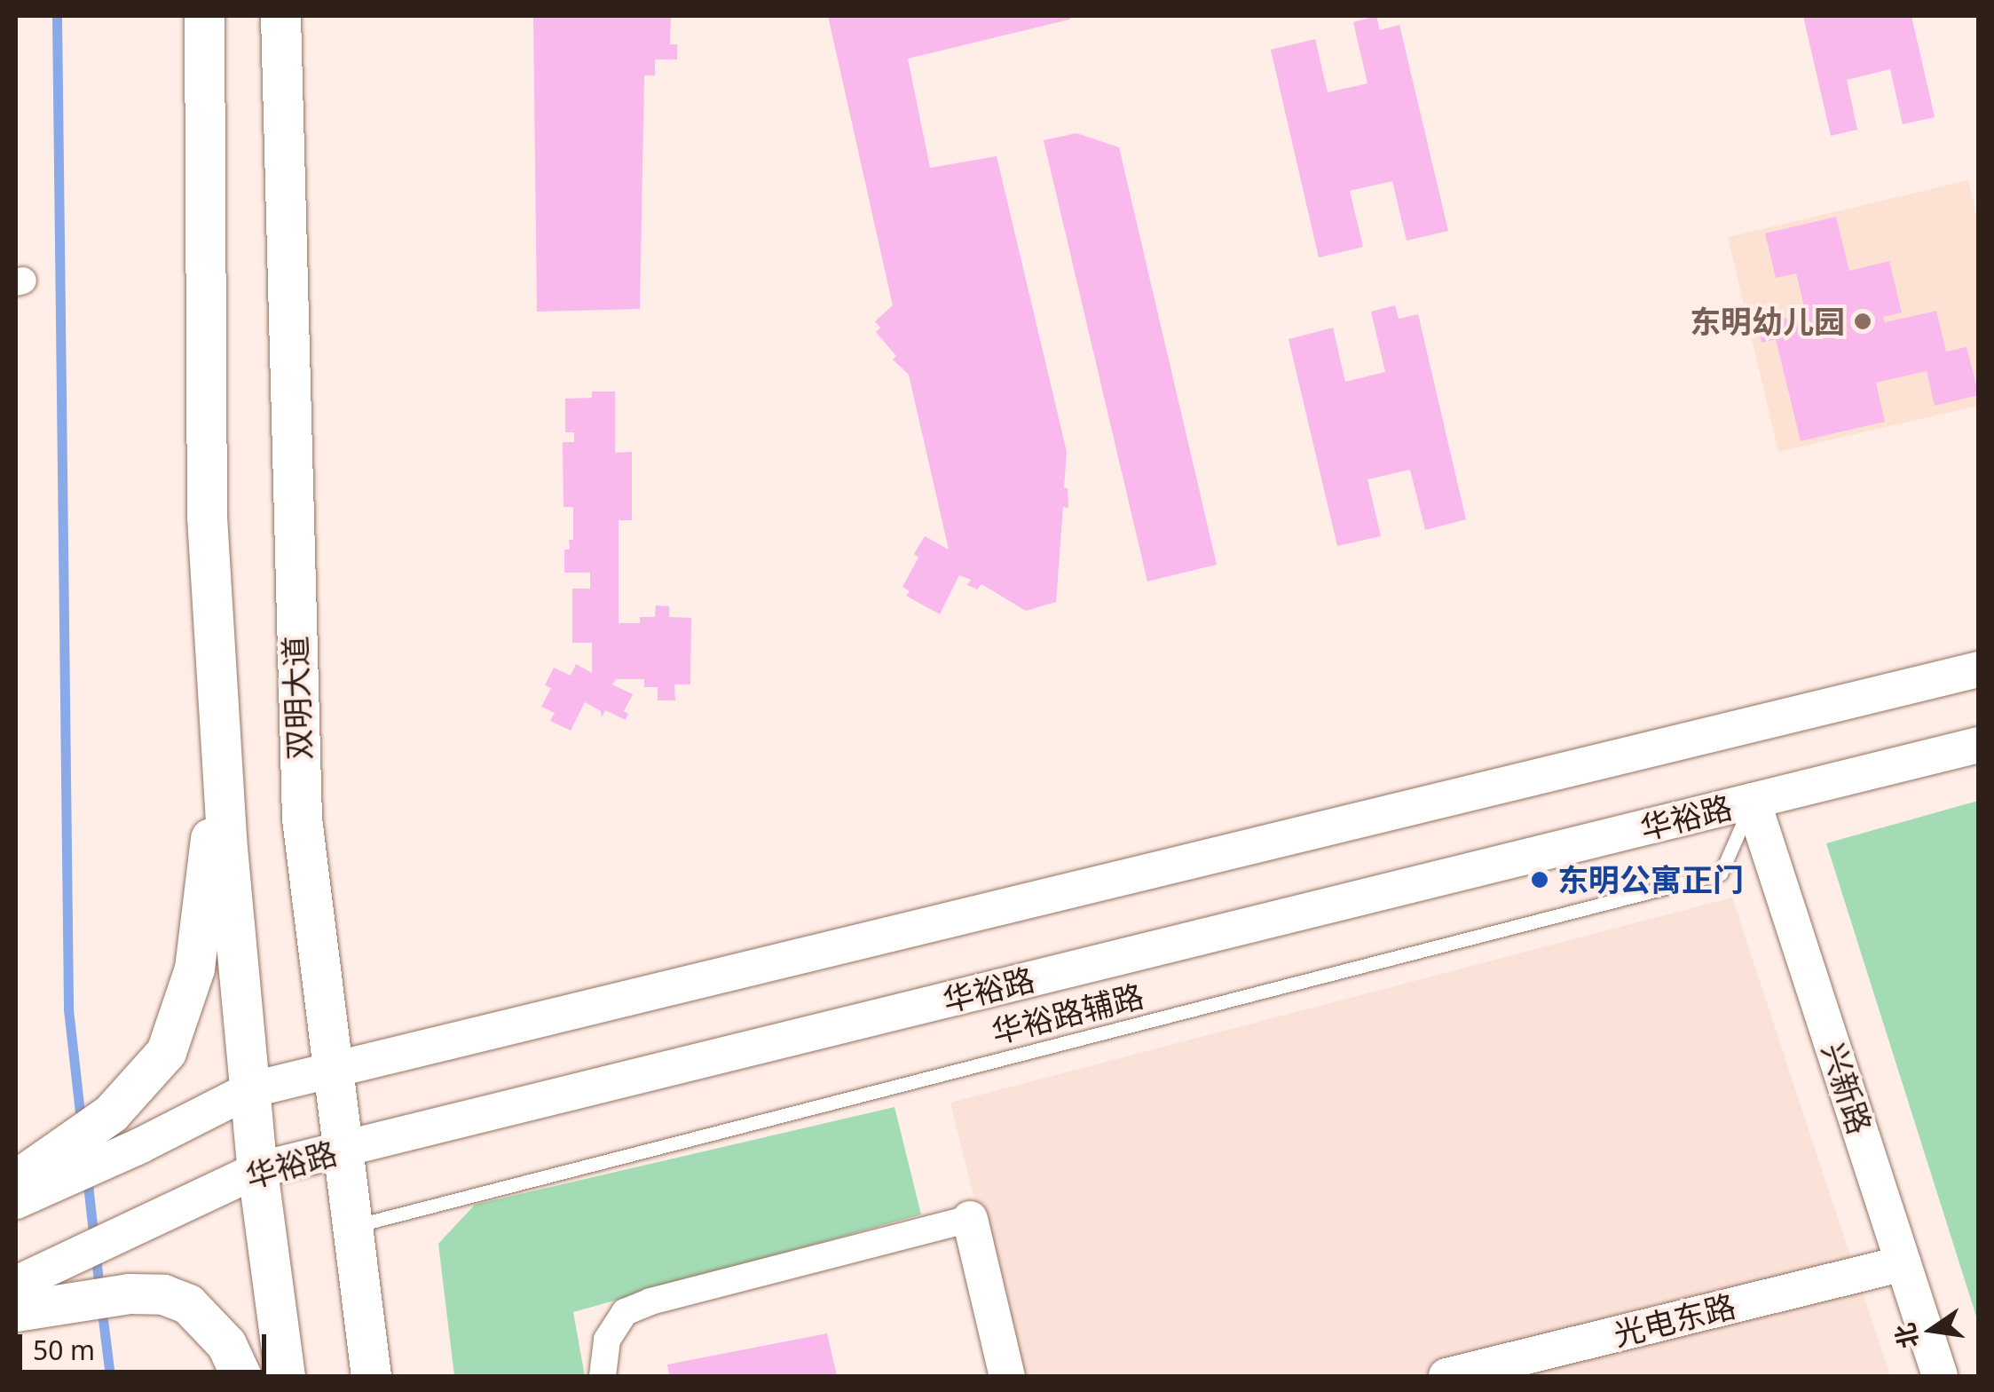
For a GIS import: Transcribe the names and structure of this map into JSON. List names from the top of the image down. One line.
{"streets":{"main road":["双明大道","华裕路","兴新路","光电东路"],"lane":["华裕路辅路"]},"crossings":[["双明大道","华裕路"],["双明大道","华裕路辅路"],["华裕路","华裕路辅路"],["华裕路","兴新路"],["华裕路辅路","兴新路"],["兴新路","光电东路"]],"places":["东明幼儿园","东明公寓正门"],"scale_bar":"50 m","north":"left"}
